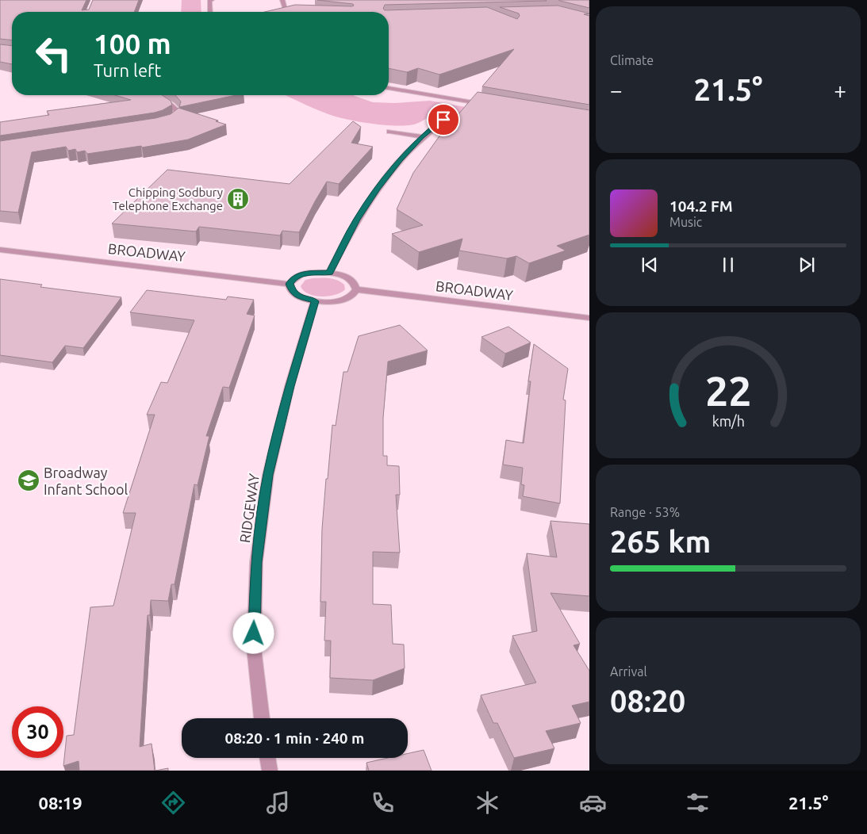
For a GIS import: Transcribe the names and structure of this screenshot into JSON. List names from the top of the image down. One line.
{"streets":{"street":["BROADWAY","RIDGEWAY"]},"places":{"building":["Chipping Sodbury Telephone Exchange"],"school or university":["Broadway Infant School"]},"page":{"tile":["Climate",["Range · 53%","265 km"],["Arrival","08:20"]],"turn":["100 m","Turn left"],"heat":["−","21.5°","+"],"song":["104.2 FM","Music"],"limit":"30","trip":"08:20 · 1 min · 240 m","tabs":["08:19","21.5°"],"gauge":["22","km/h"]}}
